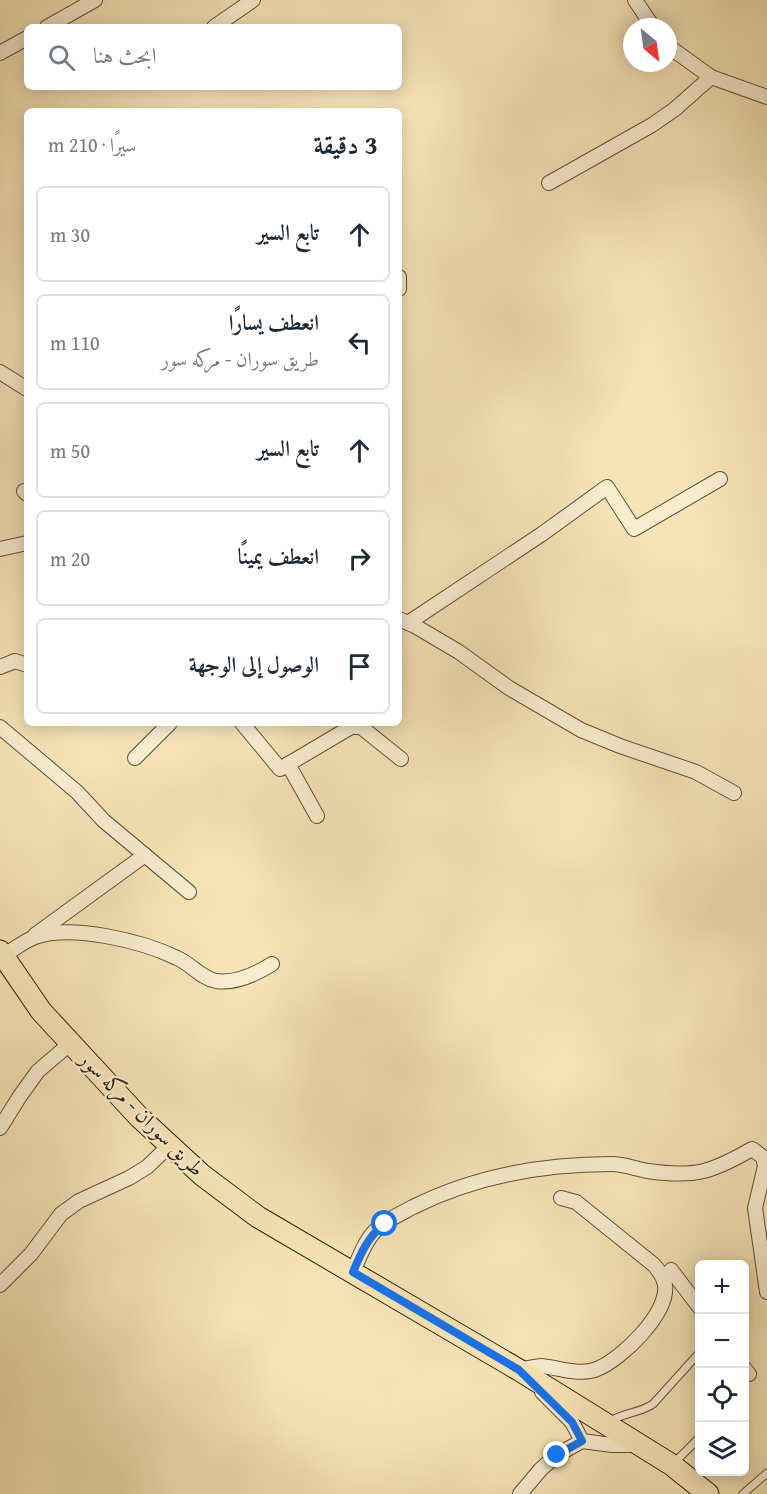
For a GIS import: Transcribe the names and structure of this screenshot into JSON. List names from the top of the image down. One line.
{"streets":{"main road":["طريق سوران - مركه سور"]},"north":"bottom right","page":{"search":"ابحث هنا","heading":["3 دقيقة","سيرًا · 210 m"],"list":[["تابع السير","30 m"],["انعطف يسارًا","طريق سوران - مركه سور","110 m"],["تابع السير","50 m"],["انعطف يمينًا","20 m"],"الوصول إلى الوجهة"],"map_buttons":["+","−"]}}
